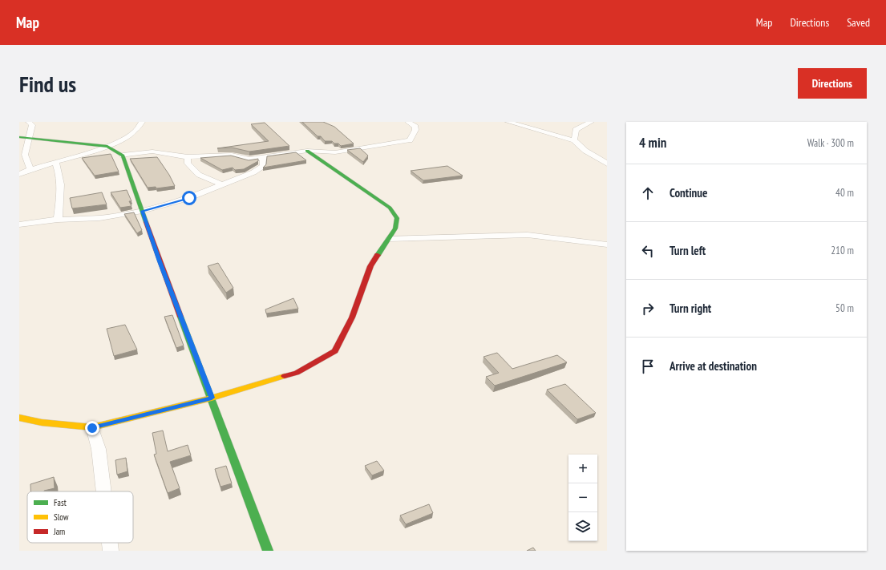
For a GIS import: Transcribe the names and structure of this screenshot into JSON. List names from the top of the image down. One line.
{"legend":["Fast","Slow","Jam"],"page":{"header":"Map","nav":["Map","Directions","Saved"],"buttons":"Directions","title":"Find us","heading":["4 min","Walk · 300 m"],"list":[["Continue","40 m"],["Turn left","210 m"],["Turn right","50 m"],"Arrive at destination"],"map_buttons":["+","−"]}}
